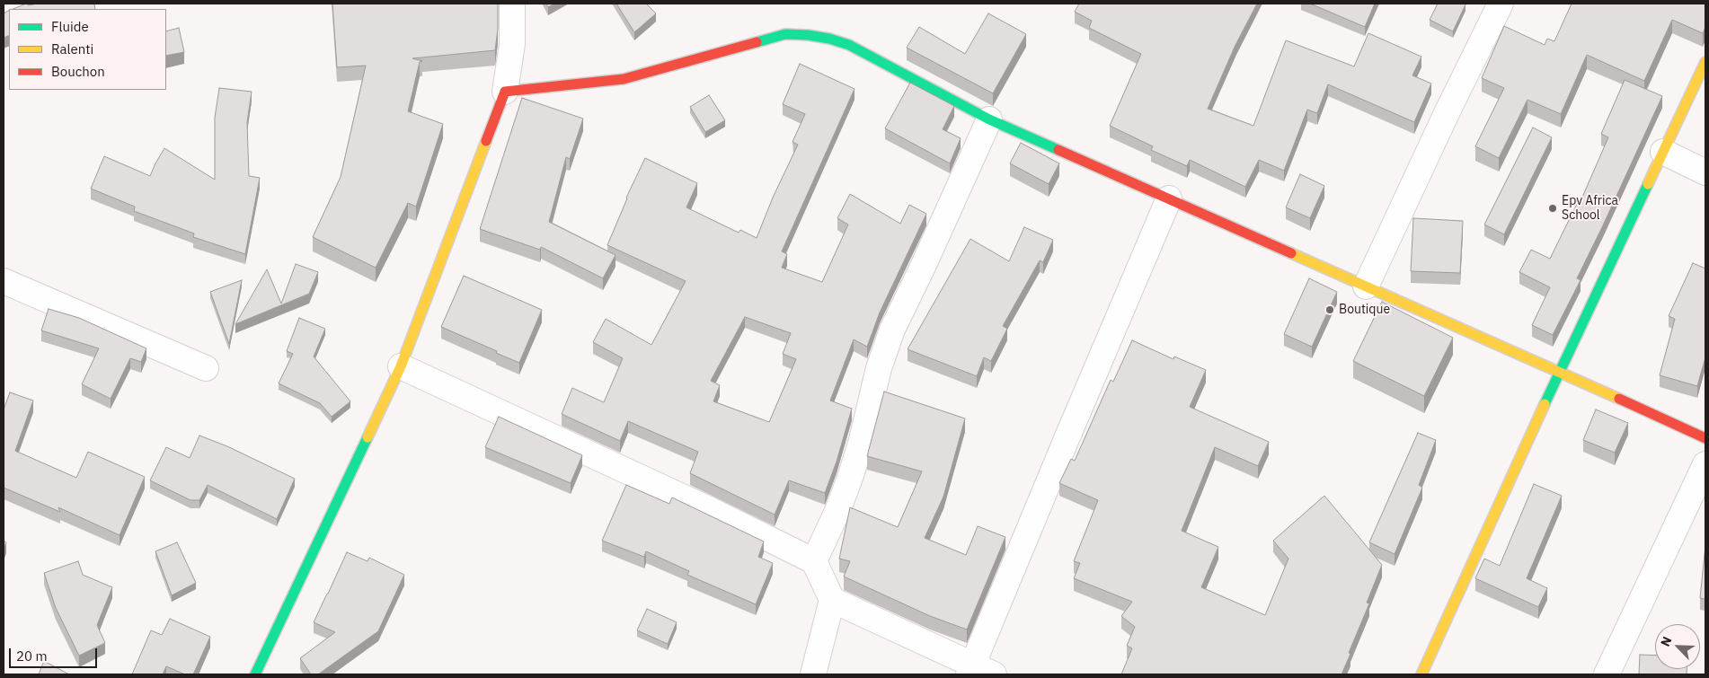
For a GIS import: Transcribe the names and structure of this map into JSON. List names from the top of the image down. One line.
{"places":["Epv Africa School","Boutique"],"legend":["Fluide","Ralenti","Bouchon"],"scale_bar":"20 m","north":"top left"}
